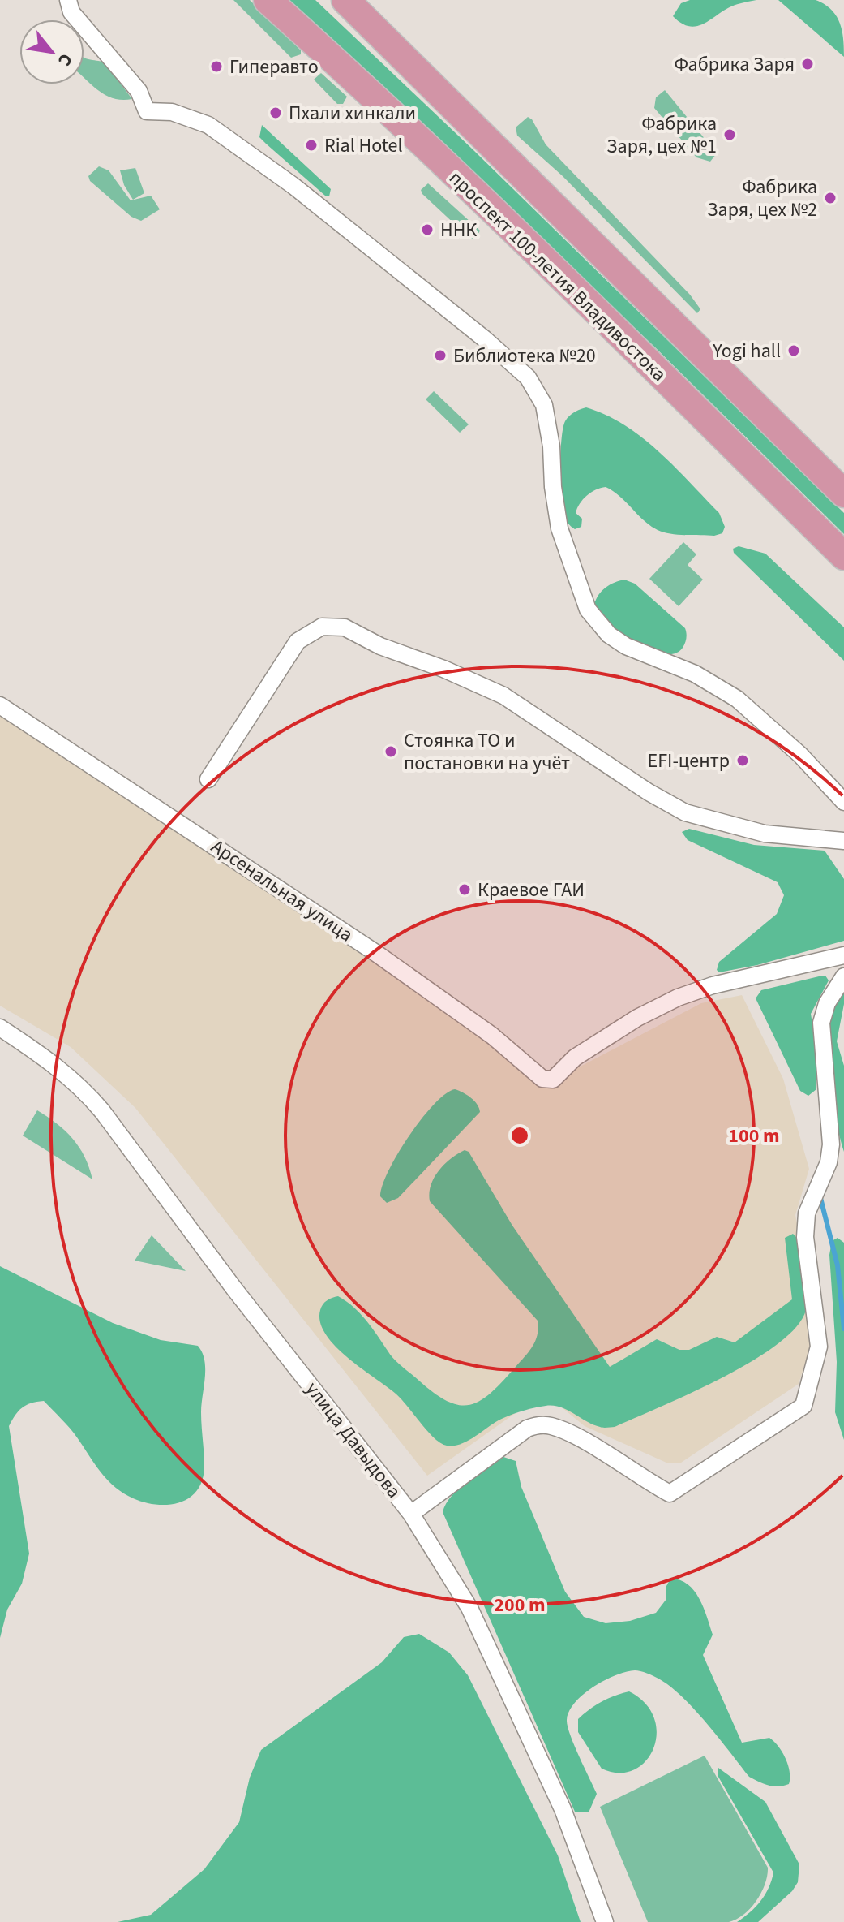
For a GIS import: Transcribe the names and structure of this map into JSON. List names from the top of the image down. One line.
{"streets":{"highway":["проспект 100-летия Владивостока"],"street":["Арсенальная улица","улица Давыдова"]},"places":["Фабрика Заря","Гиперавто","Пхали хинкали","Фабрика Заря, цех №1","Rial Hotel","Фабрика Заря, цех №2","ННК","Yogi hall","Библиотека №20","Стоянка ТО и постановки на учёт","EFI-центр","Краевое ГАИ"],"north":"bottom right","rings":["100 m","200 m"]}
